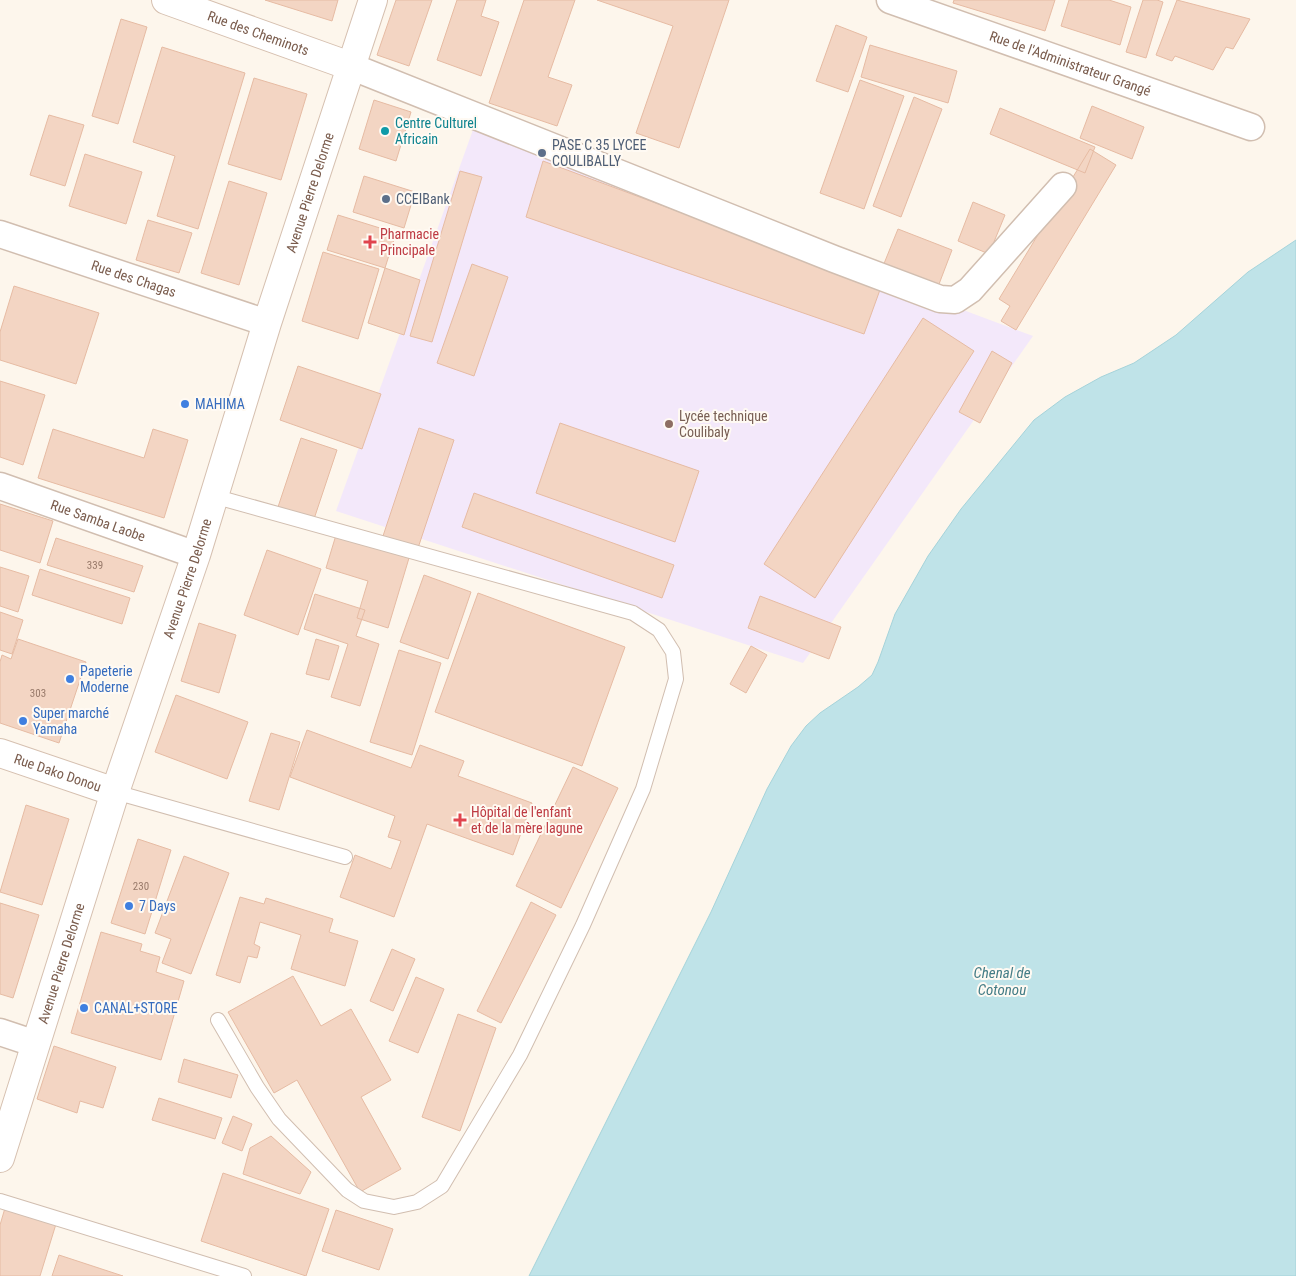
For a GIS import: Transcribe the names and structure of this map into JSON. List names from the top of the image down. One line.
{"streets":{"main road":["Rue des Cheminots","Avenue Pierre Delorme","Rue Dako Donou"],"street":["Rue de l'Administrateur Grangé","Rue des Chagas","Rue Samba Laobe"]},"crossings":[["Rue des Cheminots","Avenue Pierre Delorme"],["Avenue Pierre Delorme","Rue des Chagas"],["Avenue Pierre Delorme","Rue Samba Laobe"],["Avenue Pierre Delorme","Rue Dako Donou"]],"water":["Chenal de Cotonou"],"places":{"other":["Centre Culturel Africain","PASE C 35 LYCEE COULIBALLY","CCEIBank","MAHIMA","Lycée technique Coulibaly","Papeterie Moderne","Super marché Yamaha","7 Days","CANAL+STORE"],"health":["Pharmacie Principale","Hôpital de l'enfant et de la mère lagune"]},"house_numbers":["339","303","230"]}
